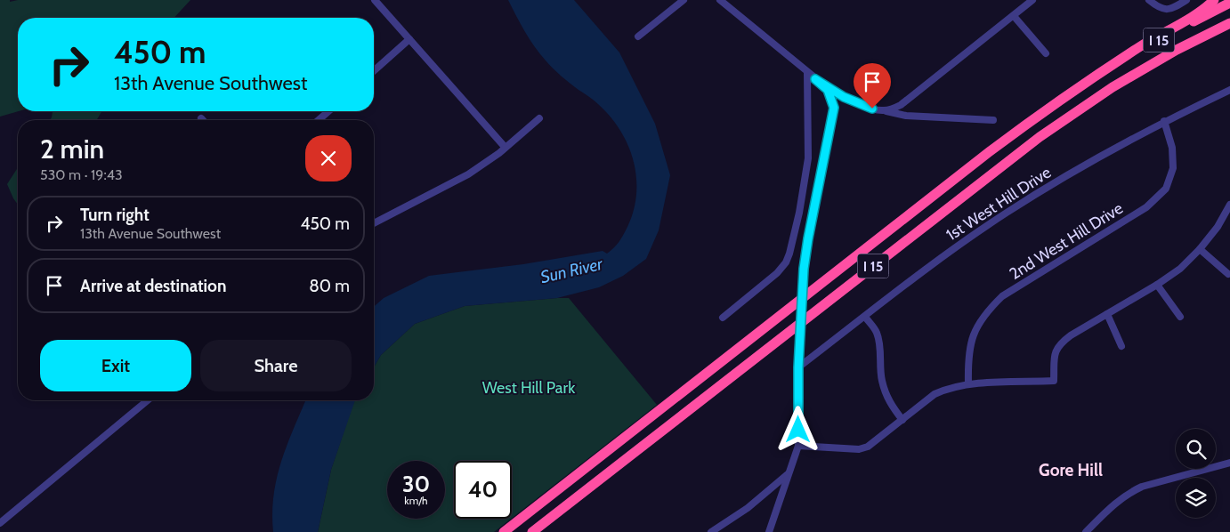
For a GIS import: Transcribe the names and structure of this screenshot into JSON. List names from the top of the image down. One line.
{"streets":{"highway":["I 15"],"street":["1st West Hill Drive","2nd West Hill Drive"]},"crossings":[["1st West Hill Drive","2nd West Hill Drive"]],"districts":["Gore Hill"],"water":["Sun River"],"parks":["West Hill Park"],"page":{"turn":["450 m","13th Avenue Southwest"],"heading":["2 min","530 m · 19:43"],"list":[{"name":"Turn right","note":"13th Avenue Southwest","value":"450 m"},{"name":"Arrive at destination","value":"80 m"}],"buttons":["Exit","Share"],"speed":"30 km/h","limit":"40"}}
